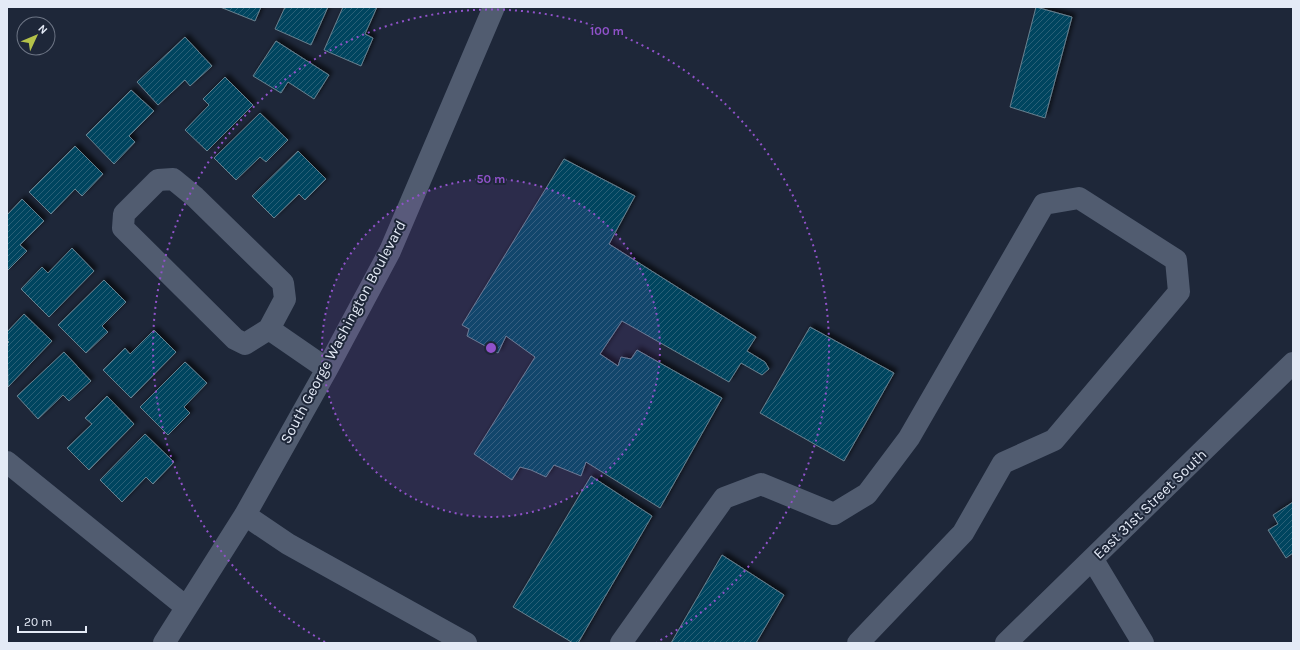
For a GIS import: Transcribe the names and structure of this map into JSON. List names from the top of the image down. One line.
{"streets":{"street":["South George Washington Boulevard","East 31st Street South"]},"scale_bar":"20 m","north":"top right","rings":["100 m","50 m"]}
